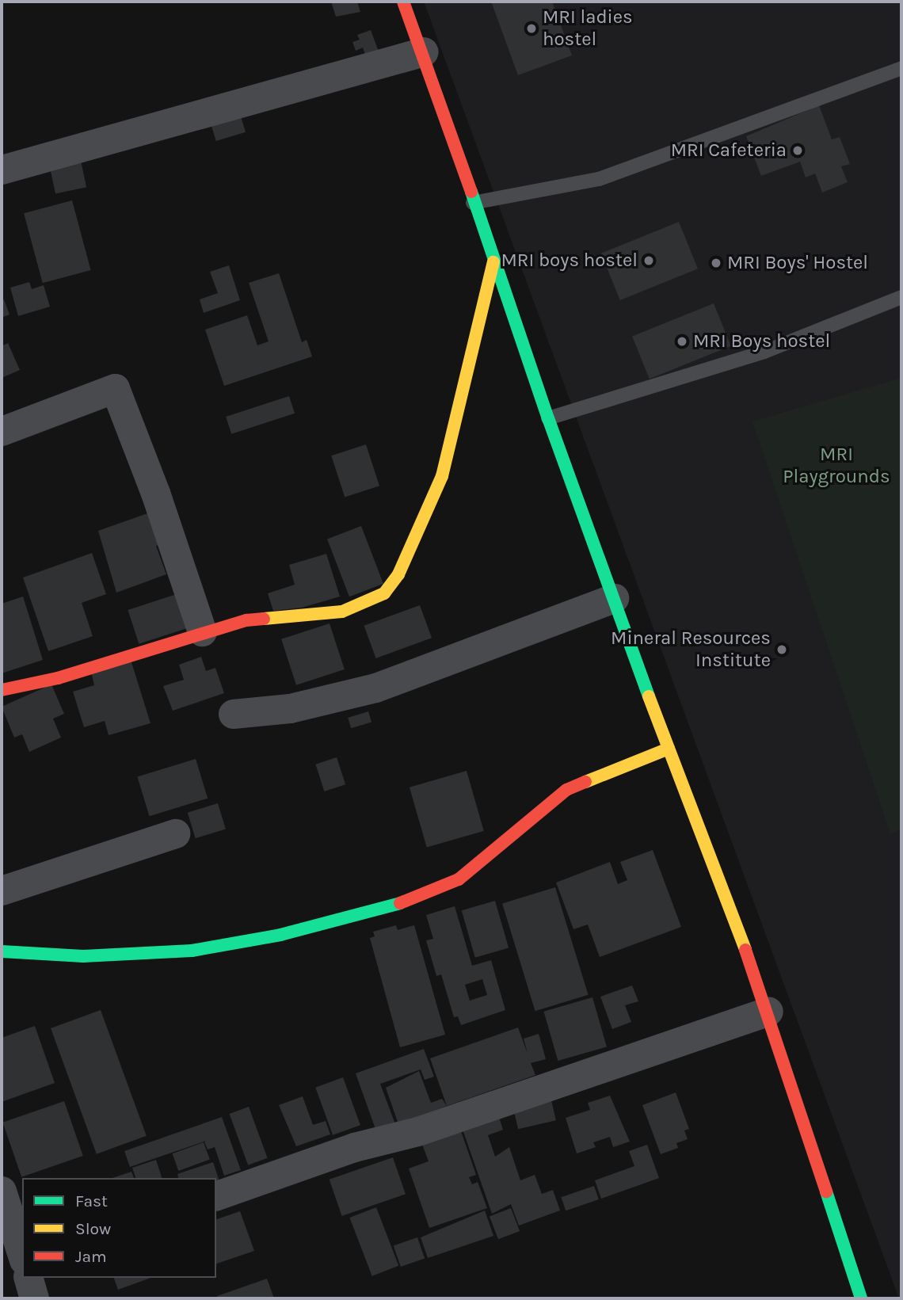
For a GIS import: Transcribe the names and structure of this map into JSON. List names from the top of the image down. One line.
{"parks":["MRI Playgrounds"],"places":["MRI ladies hostel","MRI Cafeteria","MRI boys hostel","MRI Boys' Hostel","MRI Boys hostel","Mineral Resources Institute"],"legend":["Fast","Slow","Jam"]}
